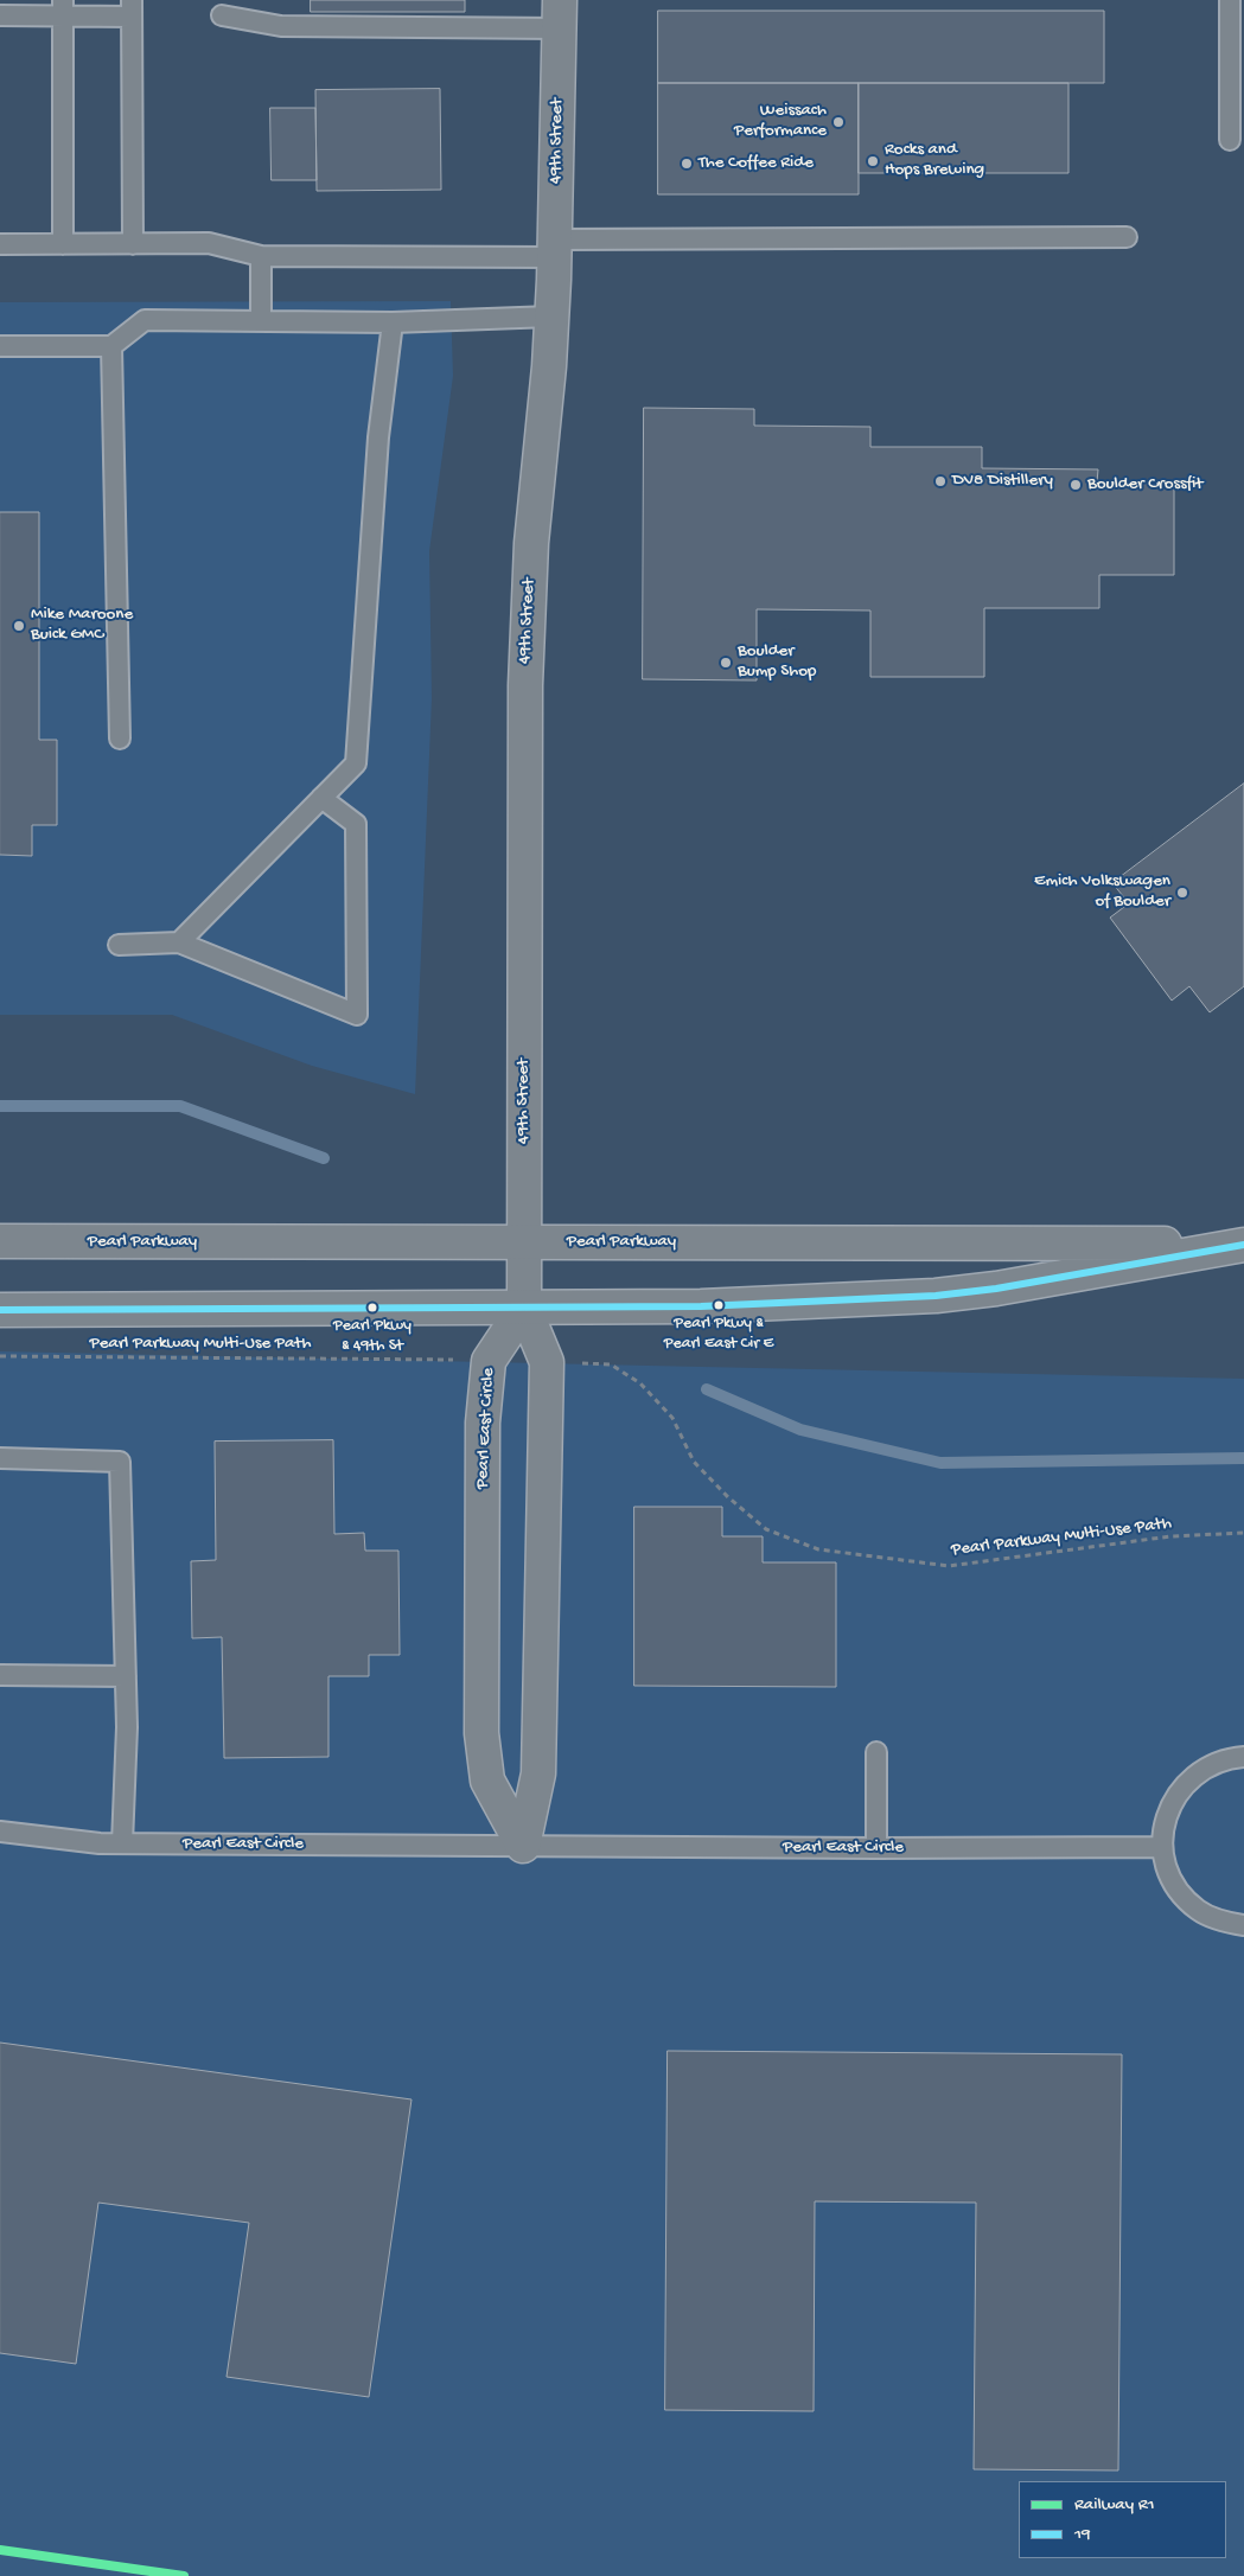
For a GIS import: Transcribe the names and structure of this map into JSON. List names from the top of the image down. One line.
{"streets":{"main road":["49th Street","Pearl Parkway","Pearl East Circle"],"path":["Pearl Parkway Multi-Use Path"]},"crossings":[["49th Street","Pearl Parkway"],["49th Street","Pearl East Circle"],["Pearl Parkway","Pearl East Circle"],["Pearl Parkway Multi-Use Path","Pearl East Circle"]],"places":["Weissach Performance","Rocks and Hops Brewing","The Coffee Ride","DV8 Distillery","Boulder Crossfit","Mike Maroone Buick GMC","Boulder Bump Shop","Emich Volkswagen of Boulder","Pearl Pkwy & Pearl East Cir E","Pearl Pkwy & 49th St"],"lines":["transit line 19","rail line R1"],"legend":["Railway R1","19"]}
